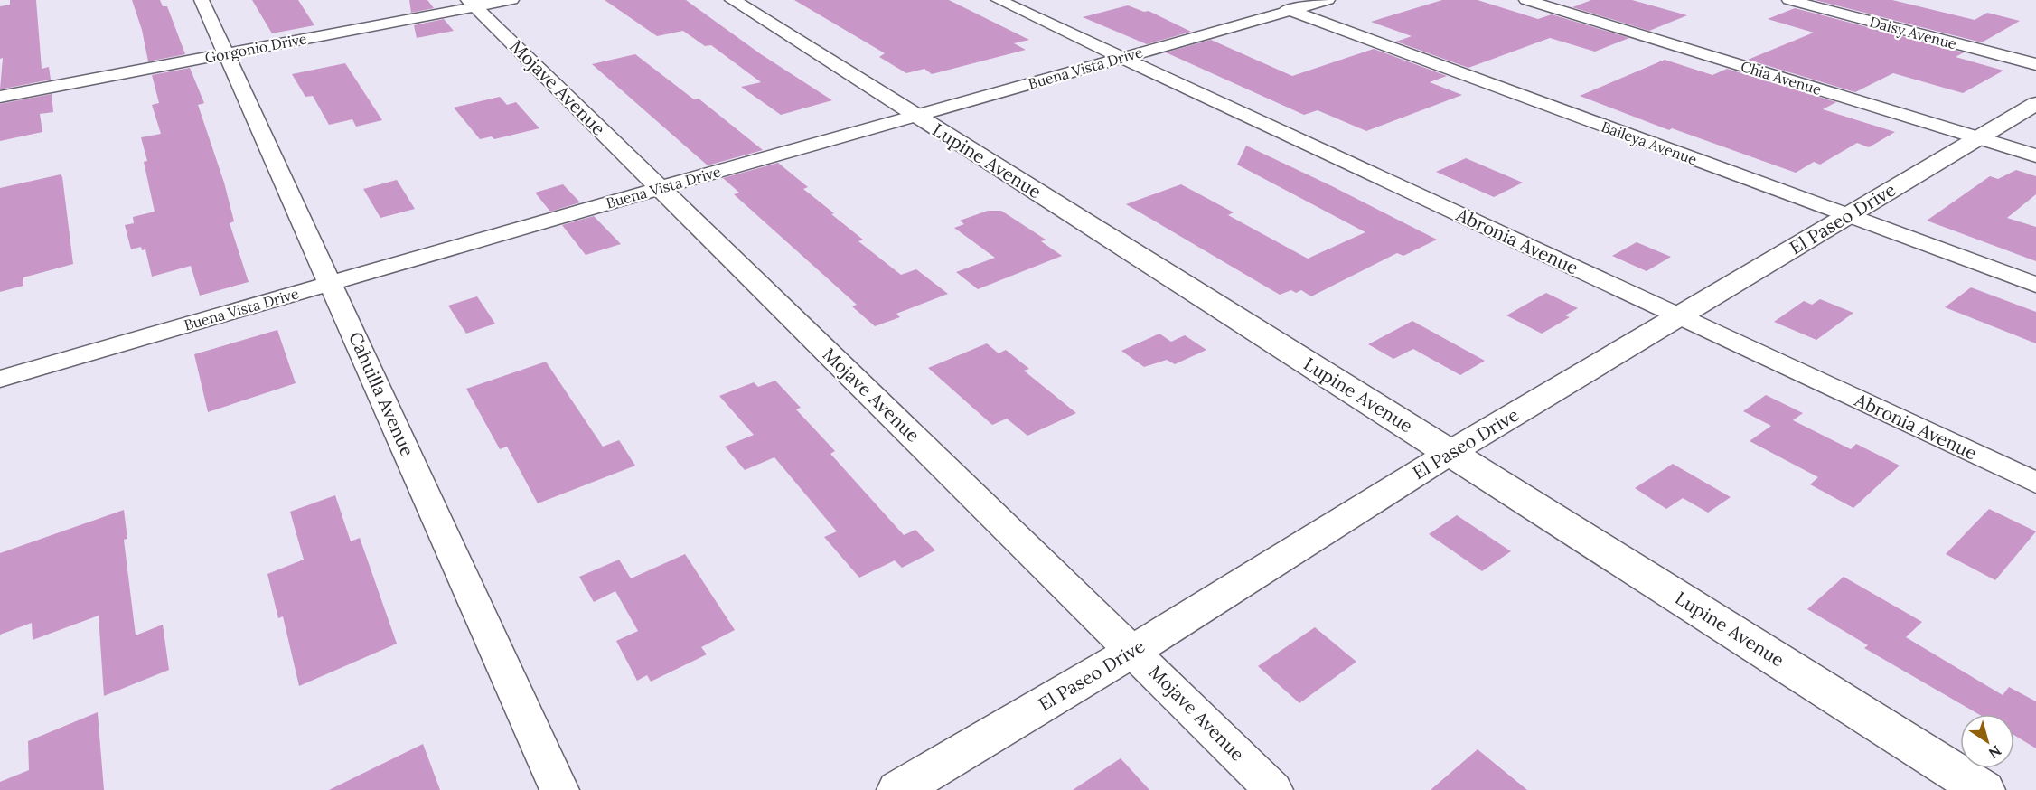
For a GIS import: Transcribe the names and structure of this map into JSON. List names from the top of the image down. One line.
{"streets":{"street":["Daisy Avenue","Gorgonio Drive","Buena Vista Drive","Chia Avenue","Mojave Avenue","Baileya Avenue","Lupine Avenue","El Paseo Drive","Abronia Avenue","Cahuilla Avenue"]},"crossings":[["Gorgonio Drive","Mojave Avenue"],["Gorgonio Drive","Cahuilla Avenue"],["Buena Vista Drive","Mojave Avenue"],["Buena Vista Drive","Baileya Avenue"],["Buena Vista Drive","Lupine Avenue"],["Buena Vista Drive","Abronia Avenue"],["Buena Vista Drive","Cahuilla Avenue"],["Chia Avenue","El Paseo Drive"],["Mojave Avenue","El Paseo Drive"],["Baileya Avenue","El Paseo Drive"],["Lupine Avenue","El Paseo Drive"],["El Paseo Drive","Abronia Avenue"]],"north":"bottom right"}
